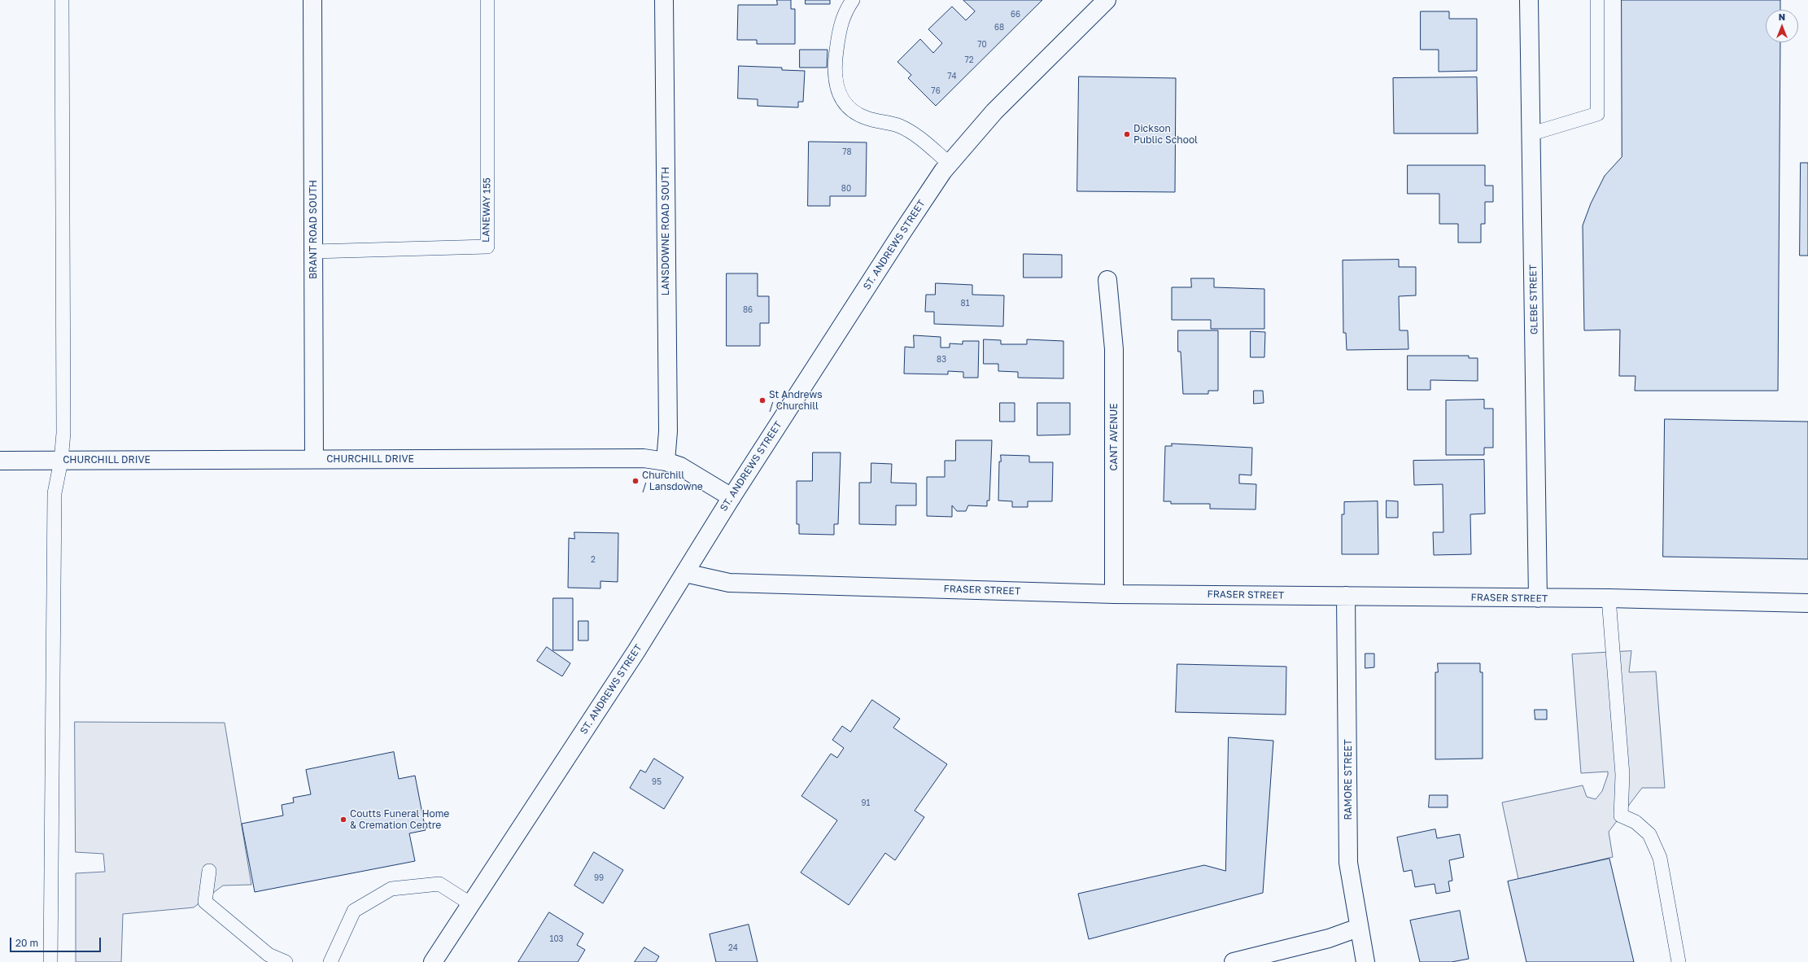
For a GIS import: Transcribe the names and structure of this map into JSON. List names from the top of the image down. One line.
{"streets":{"street":["BRANT ROAD SOUTH","LANSDOWNE ROAD SOUTH","ST. ANDREWS STREET","GLEBE STREET","CANT AVENUE","CHURCHILL DRIVE","FRASER STREET","RAMORE STREET"],"lane":["LANEWAY 155"]},"crossings":[["LANEWAY 155","BRANT ROAD SOUTH"],["BRANT ROAD SOUTH","CHURCHILL DRIVE"],["LANSDOWNE ROAD SOUTH","CHURCHILL DRIVE"],["ST. ANDREWS STREET","CHURCHILL DRIVE"],["ST. ANDREWS STREET","FRASER STREET"],["GLEBE STREET","FRASER STREET"],["CANT AVENUE","FRASER STREET"],["FRASER STREET","RAMORE STREET"]],"places":["Dickson Public School","St Andrews / Churchill","Churchill / Lansdowne","Coutts Funeral Home & Cremation Centre"],"house_numbers":["66","68","70","72","74","76","78","80","81","86","83","2","95","91","99","103","24"],"scale_bar":"20 m","north":"top"}
